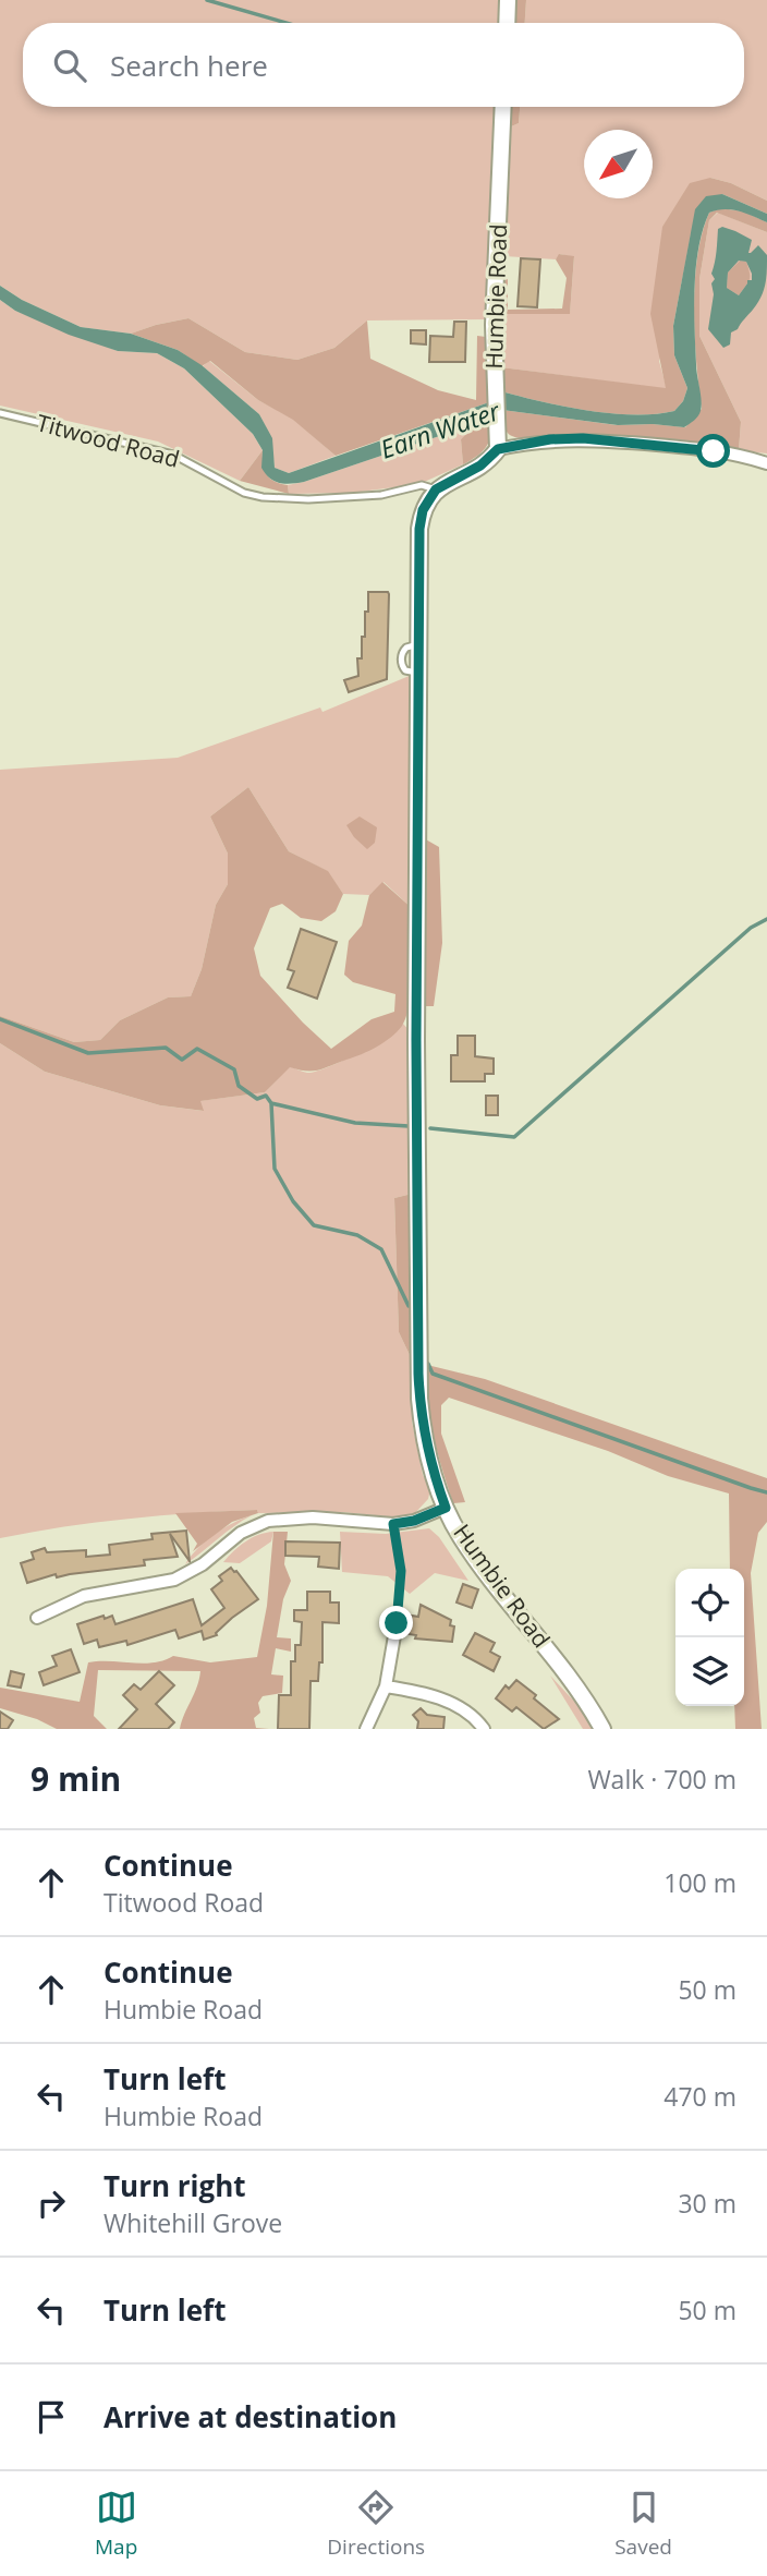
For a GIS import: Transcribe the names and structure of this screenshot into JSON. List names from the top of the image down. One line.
{"streets":{"street":["Humbie Road"],"lane":["Titwood Road"]},"crossings":[["Humbie Road","Titwood Road"]],"water":["Earn Water"],"north":"bottom left","page":{"search":"Search here","heading":["9 min","Walk · 700 m"],"list":[["Continue","Titwood Road","100 m"],["Continue","Humbie Road","50 m"],["Turn left","Humbie Road","470 m"],["Turn right","Whitehill Grove","30 m"],["Turn left","50 m"],"Arrive at destination"],"nav":["Map","Directions","Saved"]}}
